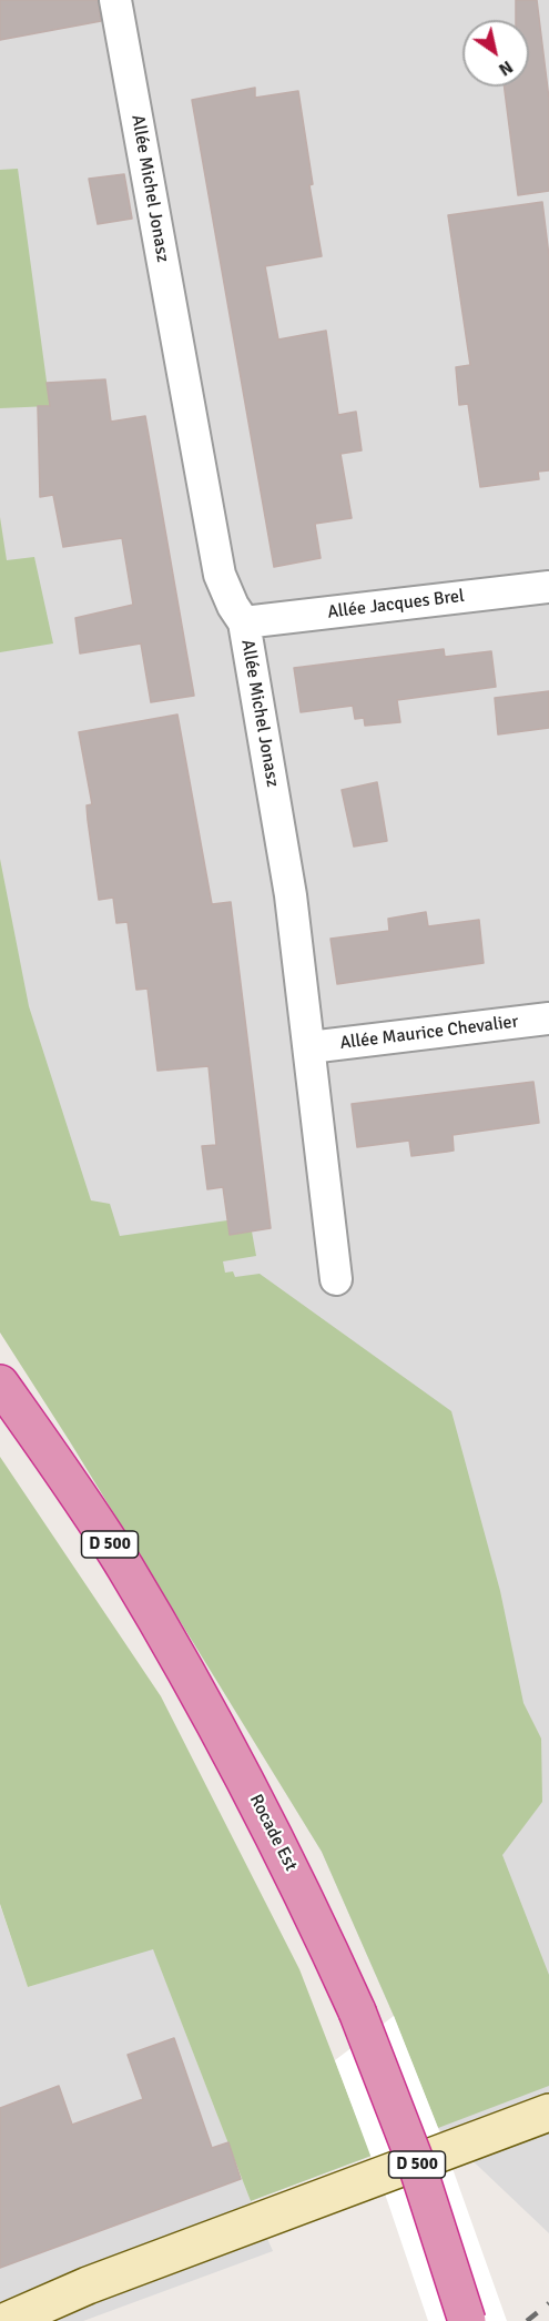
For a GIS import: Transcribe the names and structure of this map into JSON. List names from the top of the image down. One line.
{"streets":{"highway":["D 500","Rocade Est"],"street":["Allée Michel Jonasz","Allée Jacques Brel","Allée Maurice Chevalier"]},"crossings":[["Allée Michel Jonasz","Allée Jacques Brel"],["Allée Michel Jonasz","Allée Maurice Chevalier"]],"north":"bottom right"}
